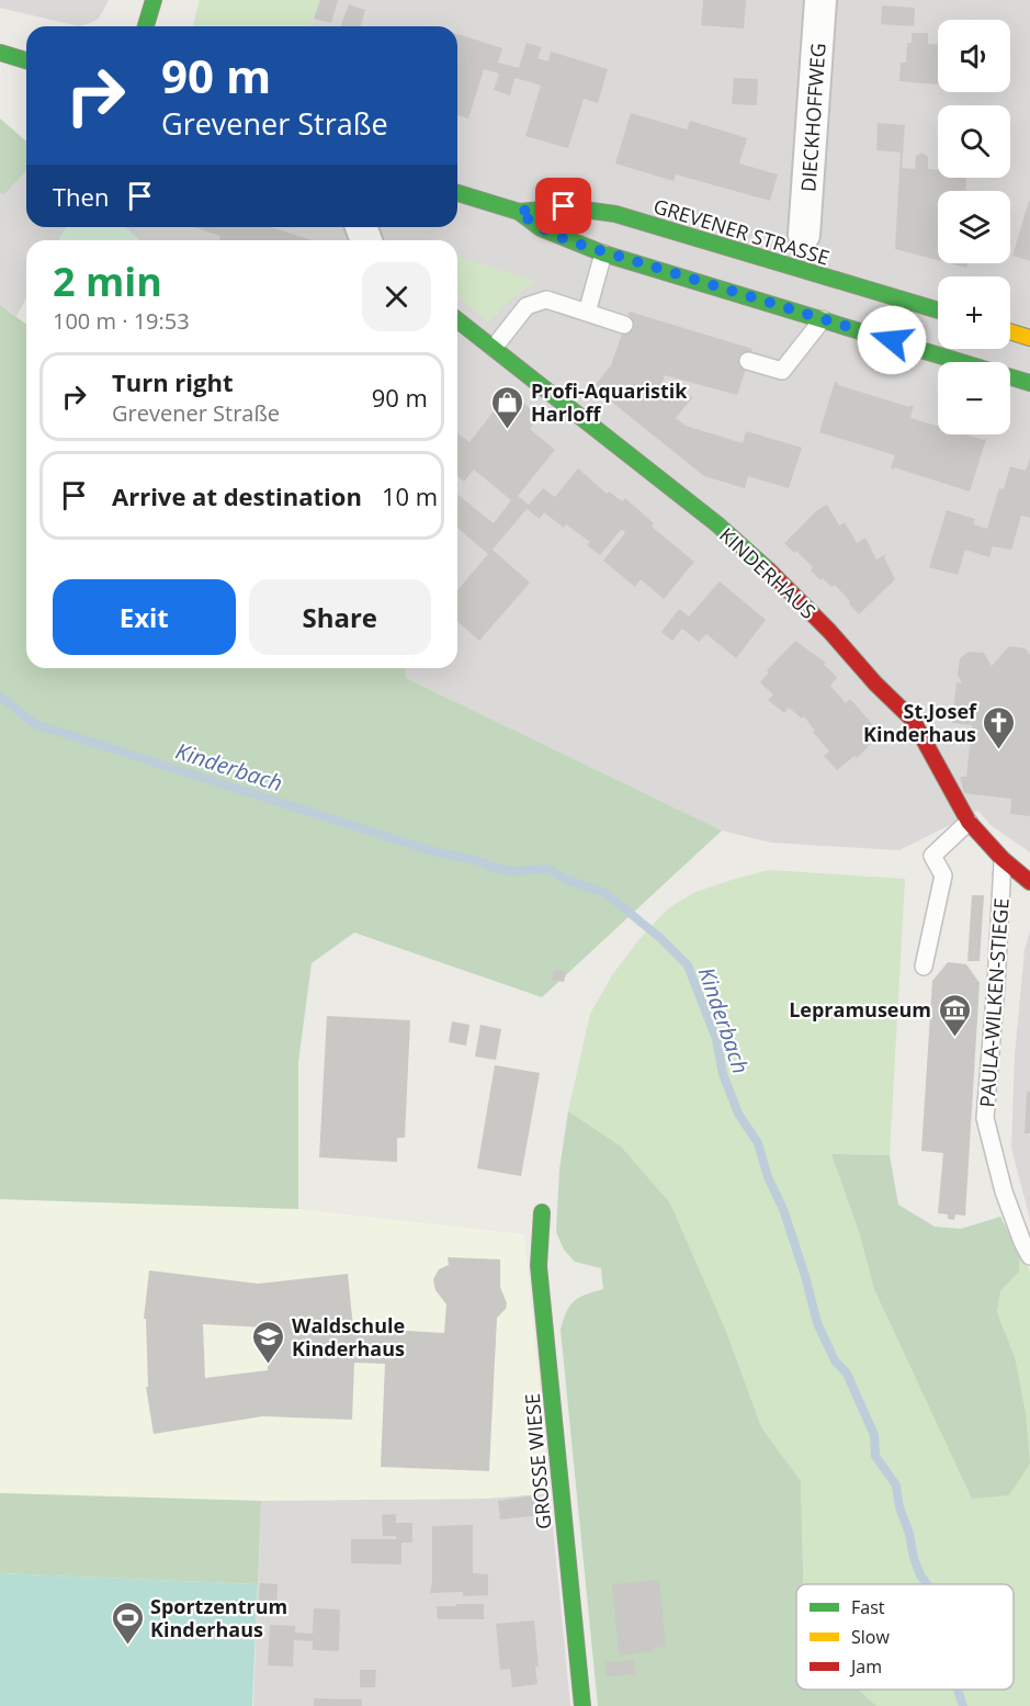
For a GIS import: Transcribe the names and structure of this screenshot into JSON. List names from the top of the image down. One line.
{"streets":{"street":["DIECKHOFFWEG","GREVENER STRASSE","KINDERHAUS","GROSSE WIESE"],"lane":["PAULA-WILKEN-STIEGE"]},"crossings":[["KINDERHAUS","PAULA-WILKEN-STIEGE"]],"water":["Kinderbach"],"places":{"shop":["Profi-Aquaristik Harloff"],"church":["St.Josef Kinderhaus"],"museum":["Lepramuseum"],"school or university":["Waldschule Kinderhaus"],"sports":["Sportzentrum Kinderhaus"]},"legend":["Fast","Slow","Jam"],"page":{"map_buttons":["+","−"],"turn":["90 m","Grevener Straße"],"then":"Then","heading":["2 min","100 m · 19:53"],"list":[{"name":"Turn right","note":"Grevener Straße","value":"90 m"},{"name":"Arrive at destination","value":"10 m"}],"buttons":["Exit","Share"]}}
